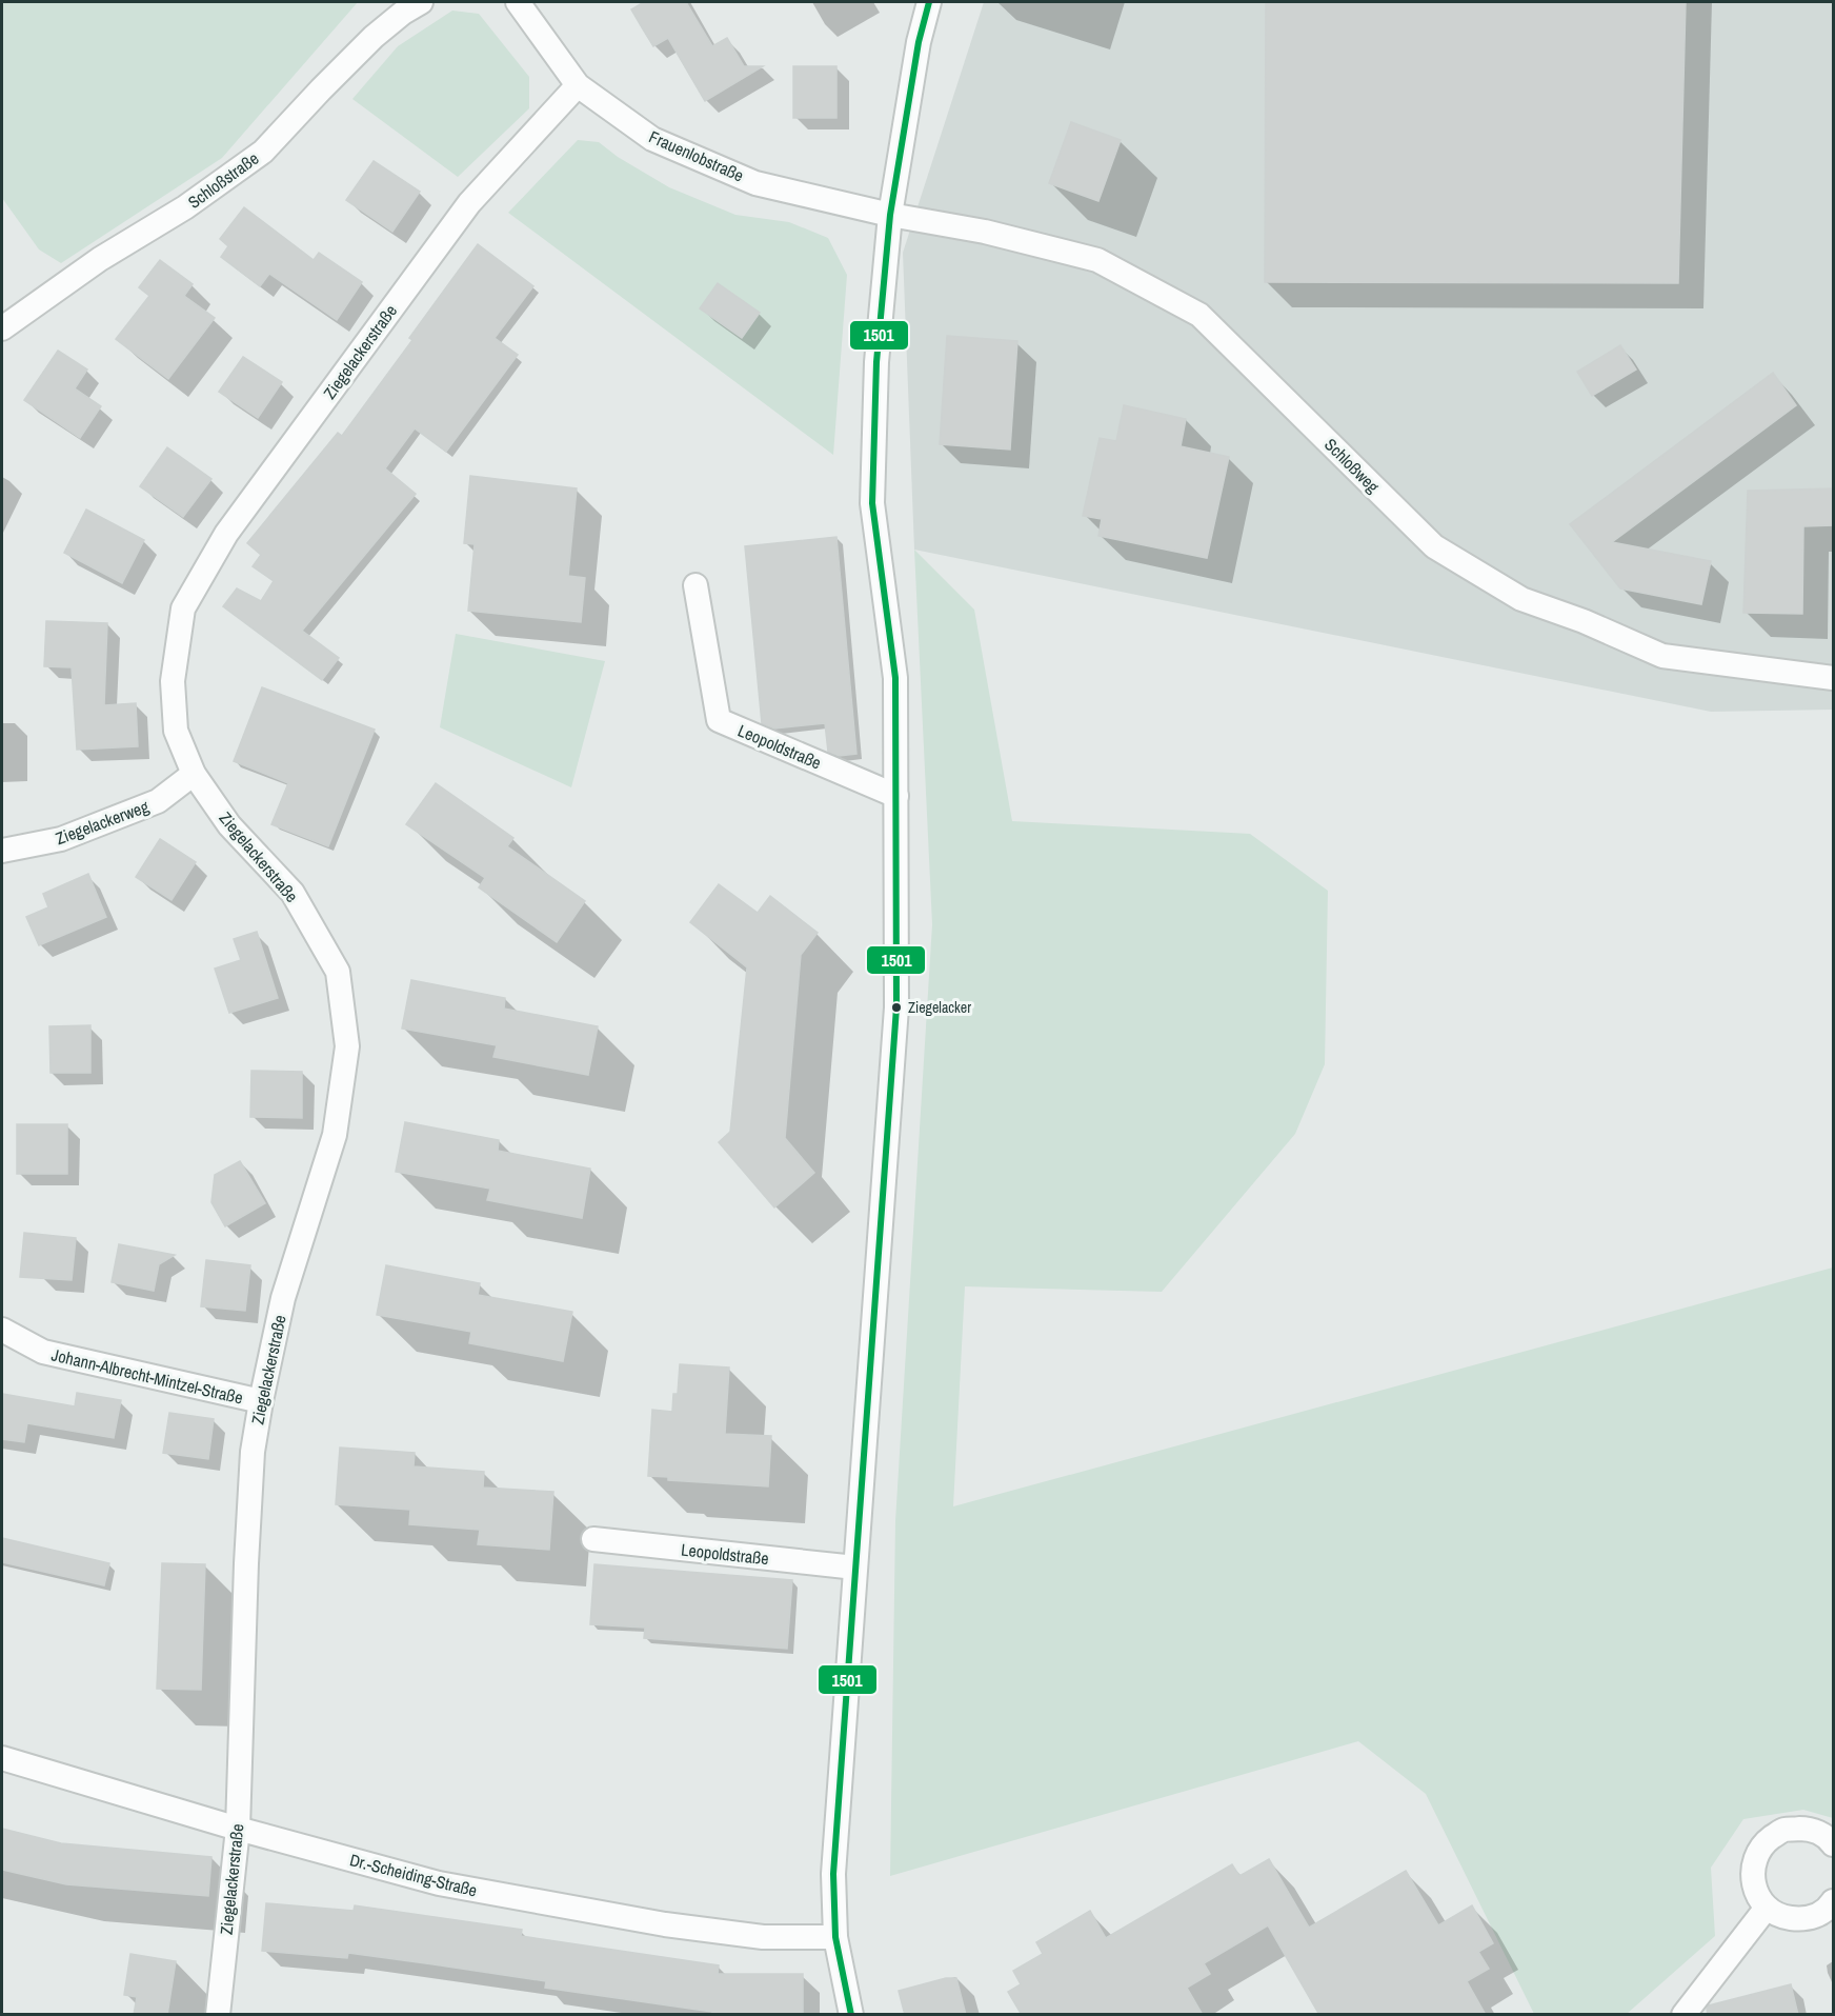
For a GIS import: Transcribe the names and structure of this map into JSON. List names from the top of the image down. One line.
{"streets":{"street":["Frauenlobstraße","Schloßstraße","Ziegelackerstraße","Schloßweg","Leopoldstraße","Ziegelackerweg","Johann-Albrecht-Mintzel-Straße","Dr.-Scheiding-Straße"]},"crossings":[["Frauenlobstraße","Ziegelackerstraße"],["Frauenlobstraße","Schloßweg"],["Ziegelackerstraße","Ziegelackerweg"],["Ziegelackerstraße","Johann-Albrecht-Mintzel-Straße"],["Ziegelackerstraße","Dr.-Scheiding-Straße"]],"places":["Ziegelacker"],"lines":["transit line 1501"]}
